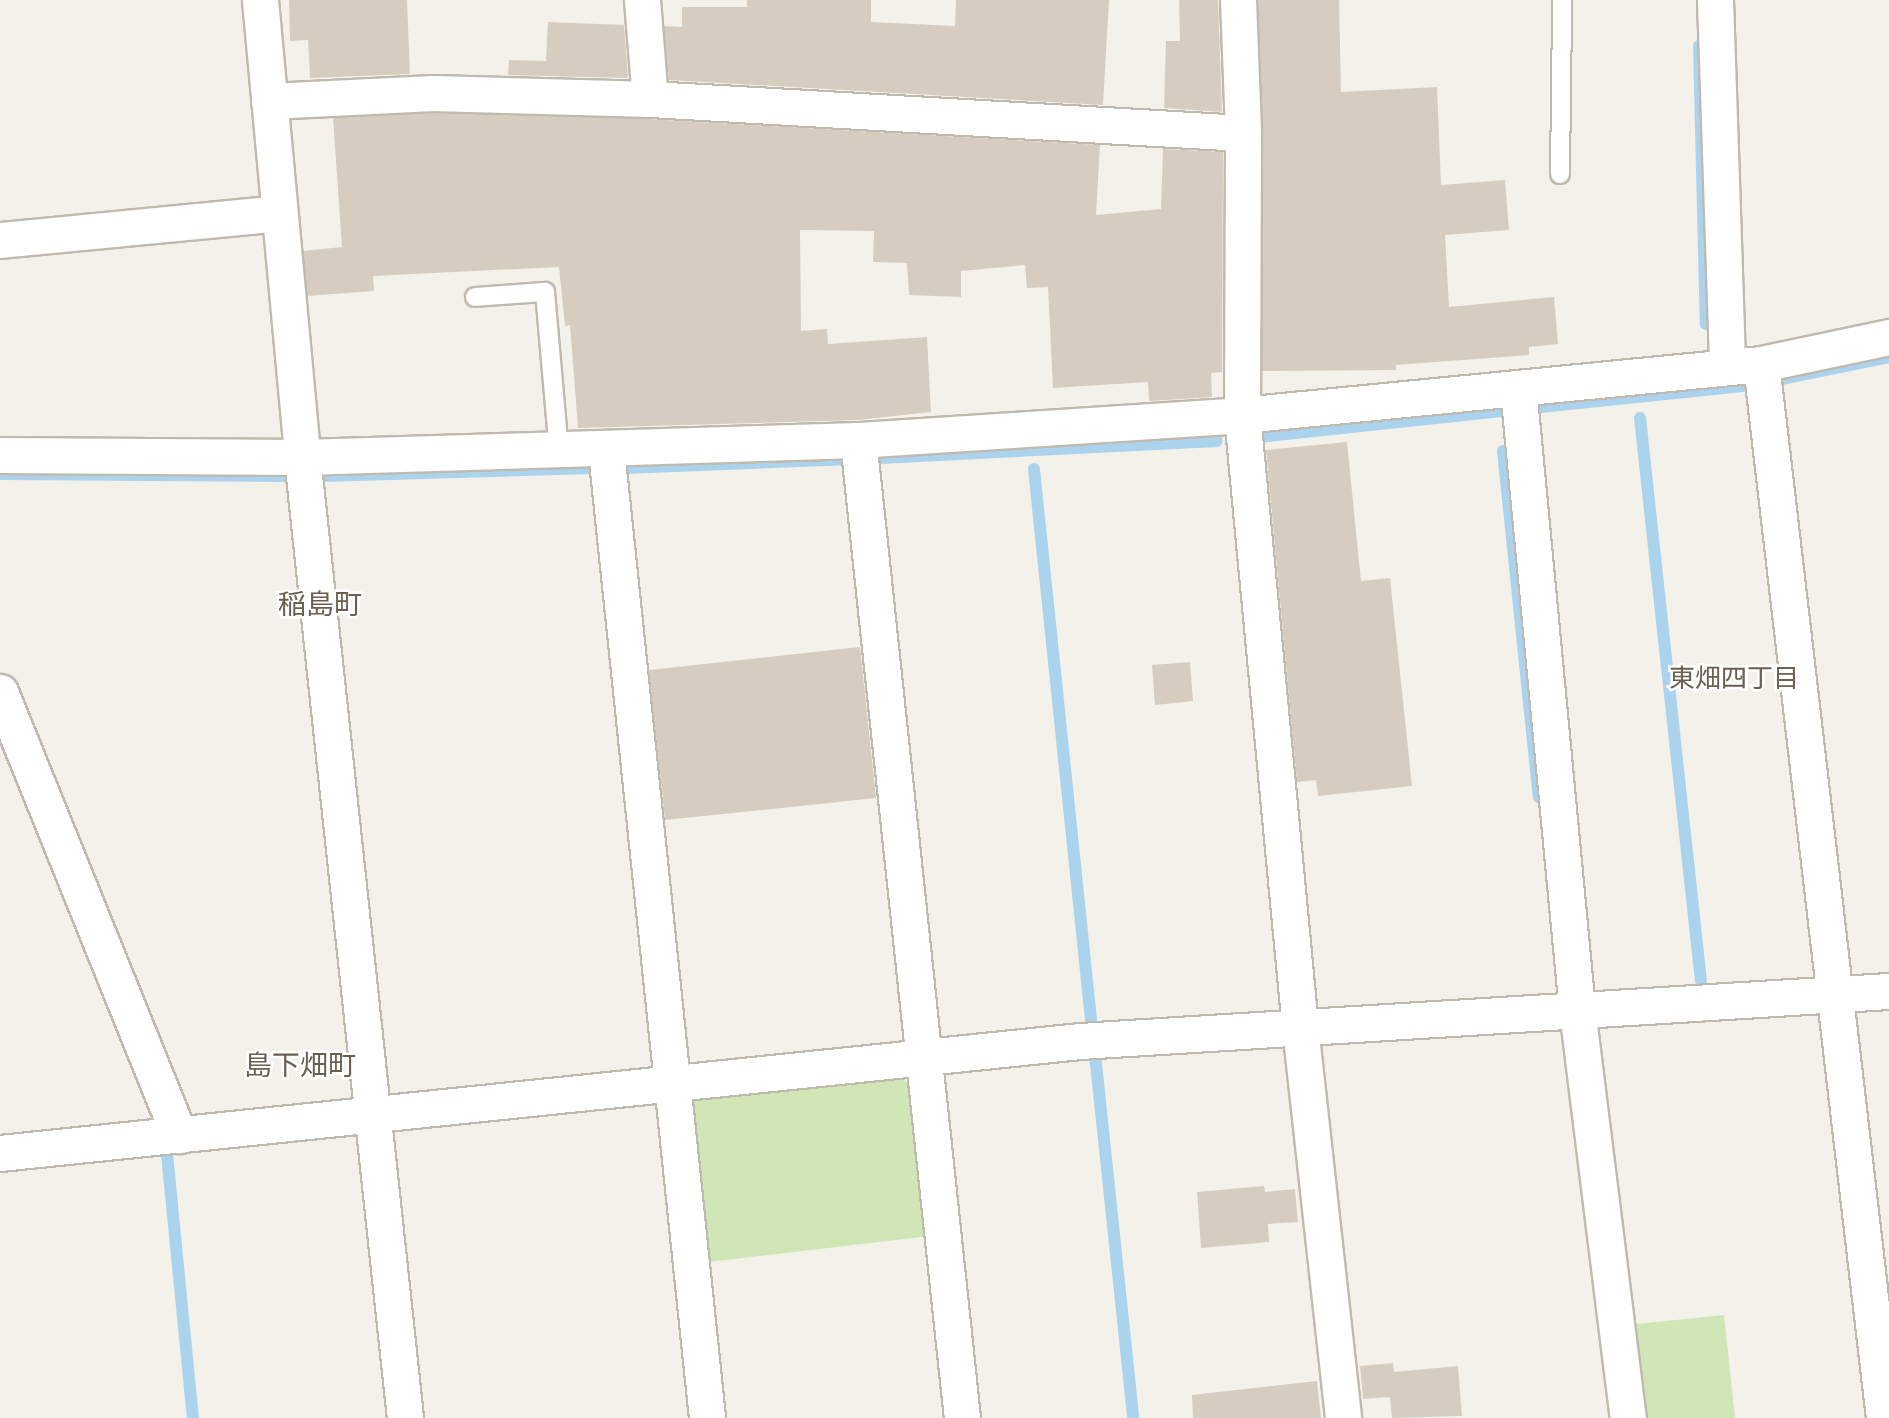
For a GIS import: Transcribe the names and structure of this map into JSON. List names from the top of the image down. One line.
{"districts":["稲島町","東畑四丁目","島下畑町"]}
